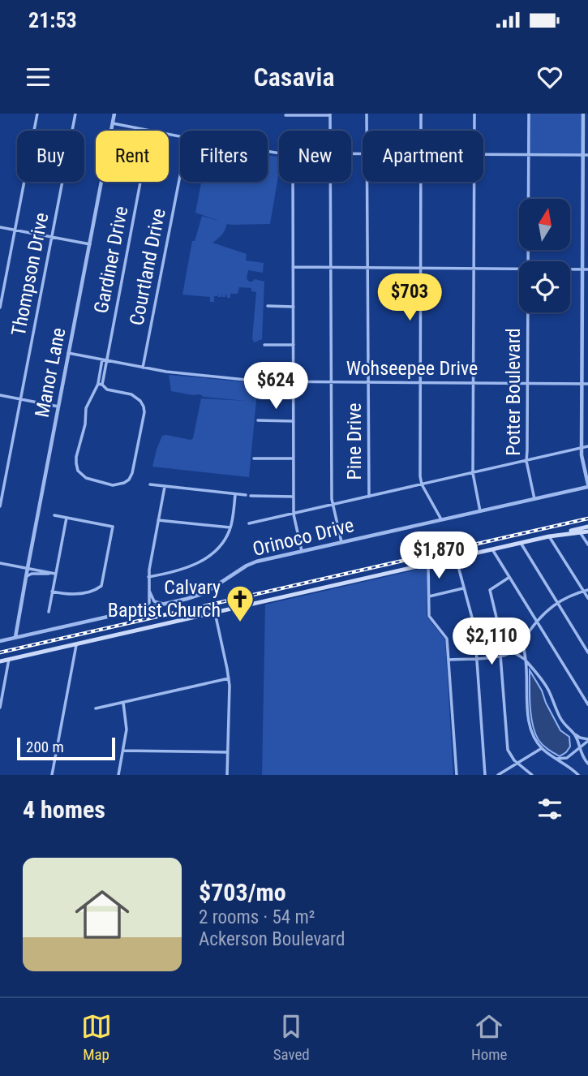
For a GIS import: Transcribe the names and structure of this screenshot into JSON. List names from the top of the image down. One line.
{"streets":{"street":["Gardiner Drive","Courtland Drive","Thompson Drive","Wohseepee Drive","Manor Lane","Potter Boulevard","Pine Drive","Orinoco Drive"]},"crossings":[["Gardiner Drive","Wohseepee Drive"],["Courtland Drive","Wohseepee Drive"],["Wohseepee Drive","Manor Lane"],["Wohseepee Drive","Potter Boulevard"],["Wohseepee Drive","Pine Drive"],["Manor Lane","Orinoco Drive"],["Potter Boulevard","Orinoco Drive"]],"places":{"church":["Calvary Baptist Church"]},"scale_bar":"200 m","north":"top","page":{"status":"21:53","header":"Casavia","chip":["Buy","Rent","Filters","New","Apartment"],"price":["$703","$624","$1,870","$2,110"],"scale":"200 m","heading":"4 homes","list":[{"name":"$703/mo","note":"2 rooms · 54 m² · Ackerson Boulevard"}],"tabs":["Map","Saved","Home"]}}
